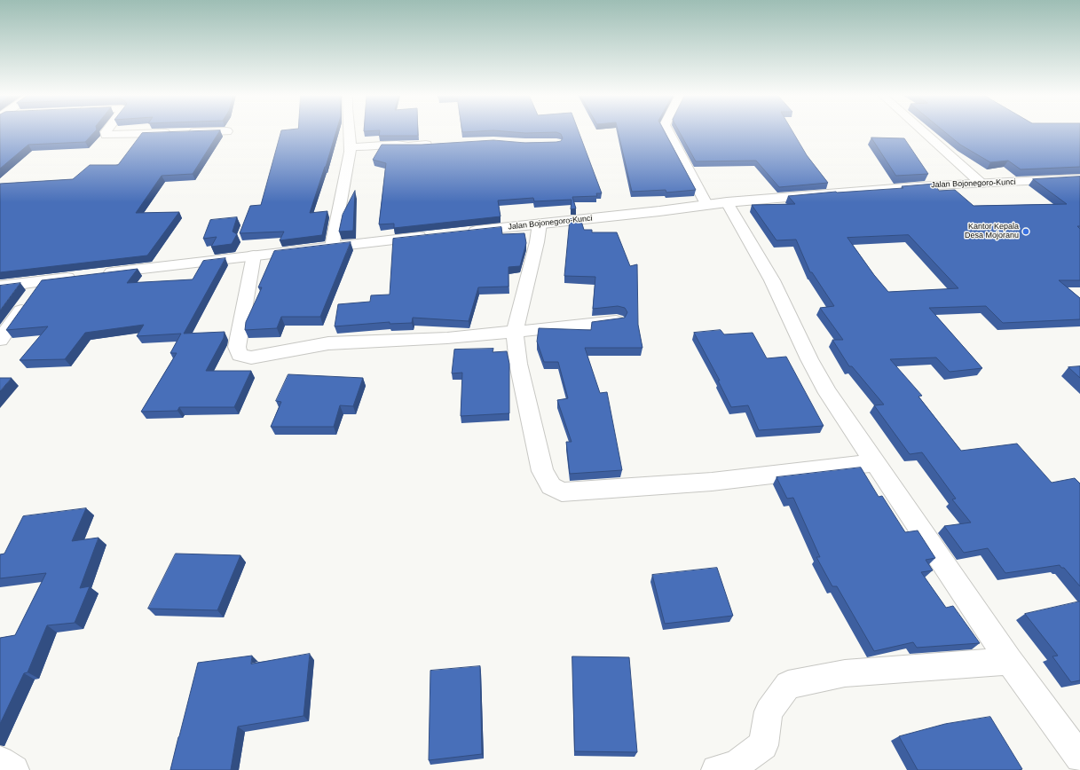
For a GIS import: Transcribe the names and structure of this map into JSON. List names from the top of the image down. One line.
{"streets":{"main road":["Jalan Bojonegoro-Kunci"]},"places":["Kantor Kepala Desa Mojoranu"]}
